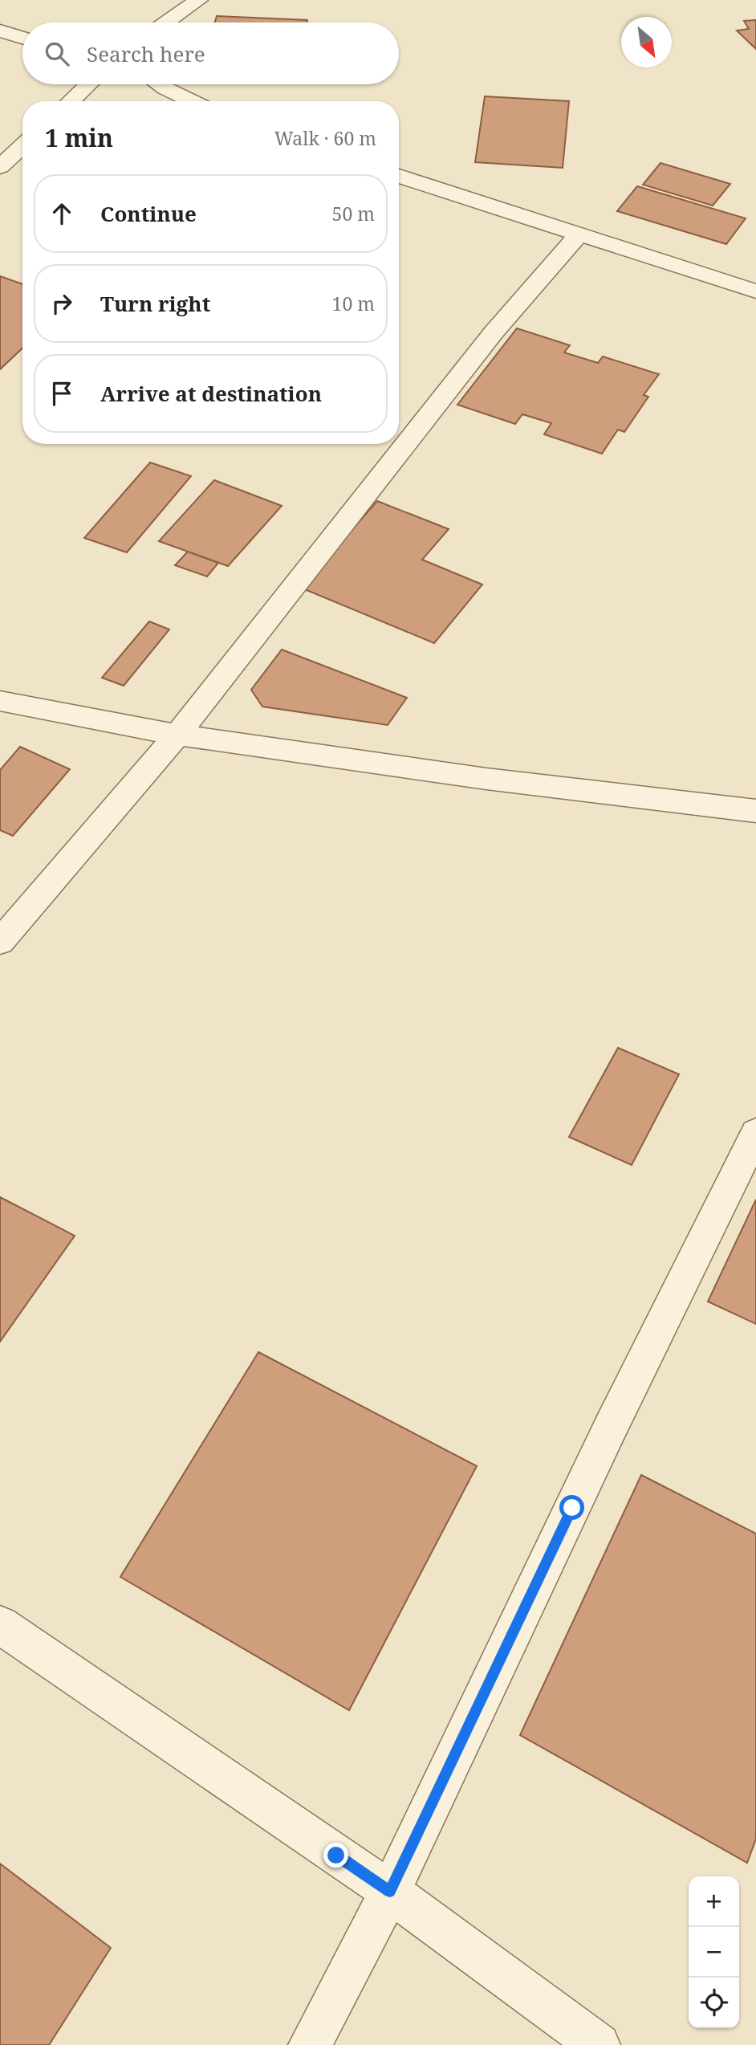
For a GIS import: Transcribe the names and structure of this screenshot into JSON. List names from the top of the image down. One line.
{"north":"bottom right","page":{"search":"Search here","heading":["1 min","Walk · 60 m"],"list":[["Continue","50 m"],["Turn right","10 m"],"Arrive at destination"],"map_buttons":["+","−"]}}
